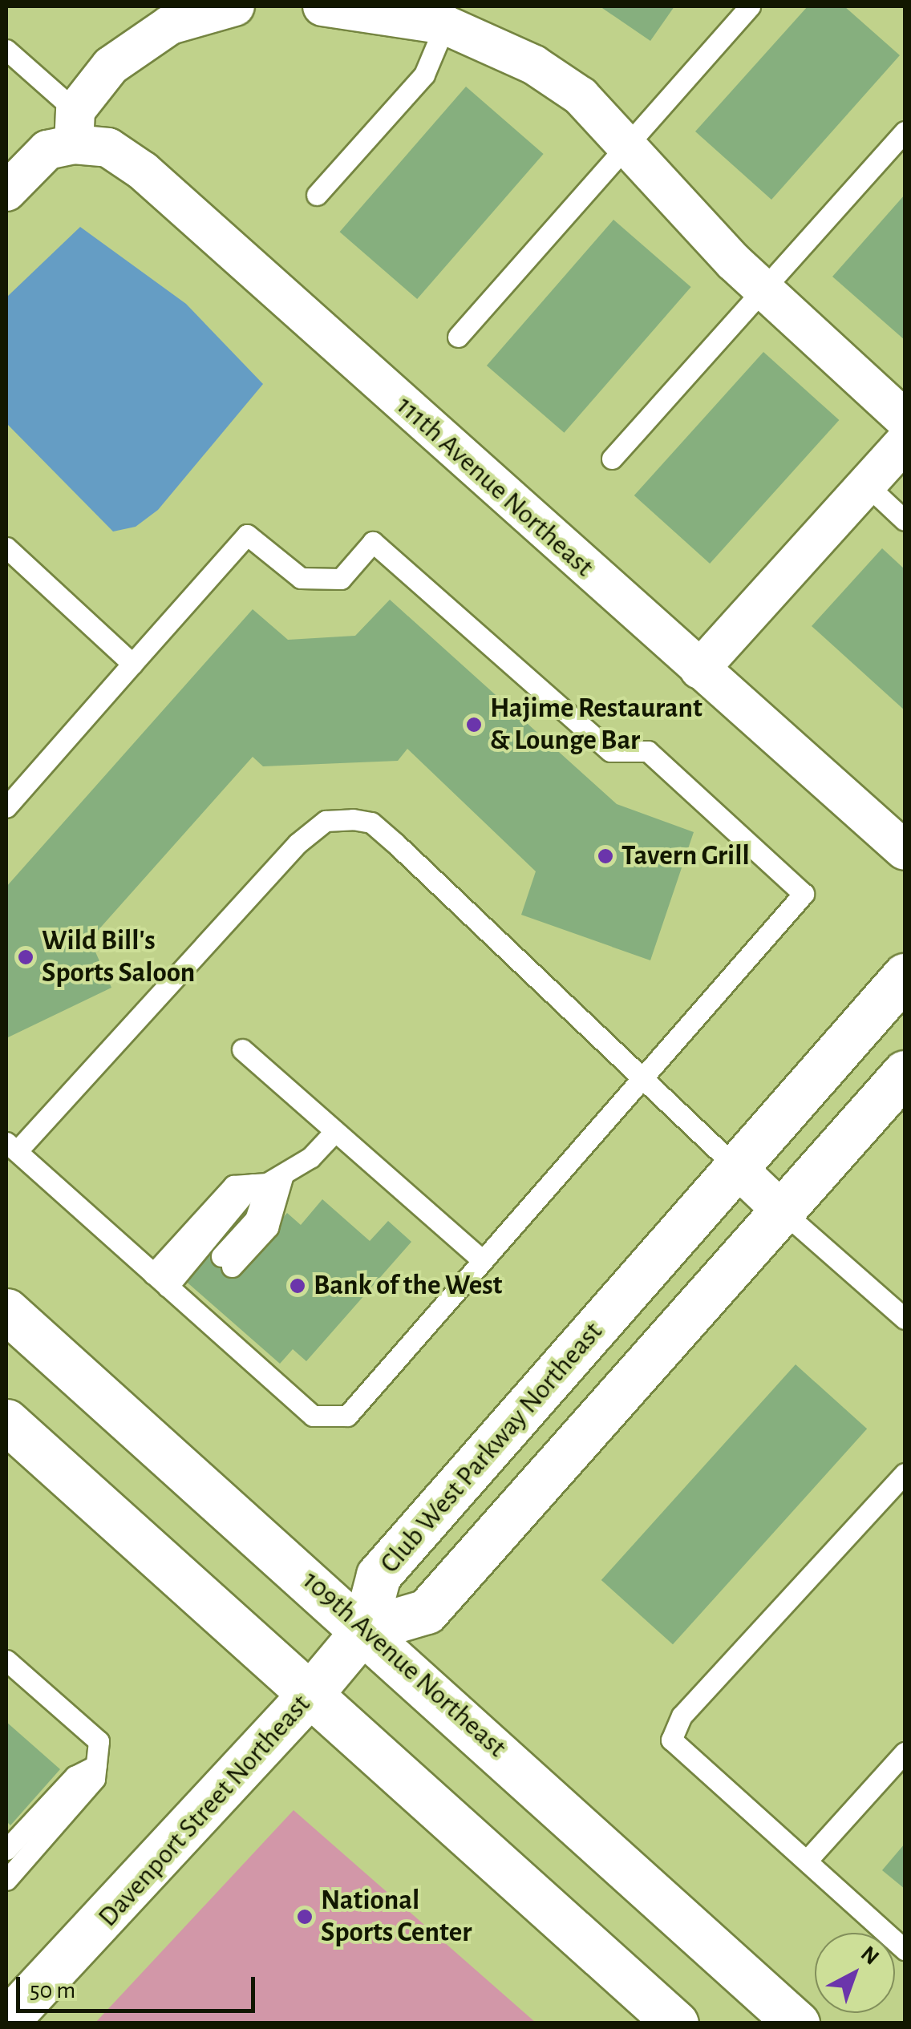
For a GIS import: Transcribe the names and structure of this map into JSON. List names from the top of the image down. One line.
{"streets":{"street":["111th Avenue Northeast","Club West Parkway Northeast","109th Avenue Northeast","Davenport Street Northeast"]},"crossings":[["Club West Parkway Northeast","109th Avenue Northeast"],["Club West Parkway Northeast","Davenport Street Northeast"],["109th Avenue Northeast","Davenport Street Northeast"]],"places":["Hajime Restaurant & Lounge Bar","Tavern Grill","Wild Bill's Sports Saloon","Bank of the West","National Sports Center"],"scale_bar":"50 m","north":"top right"}
